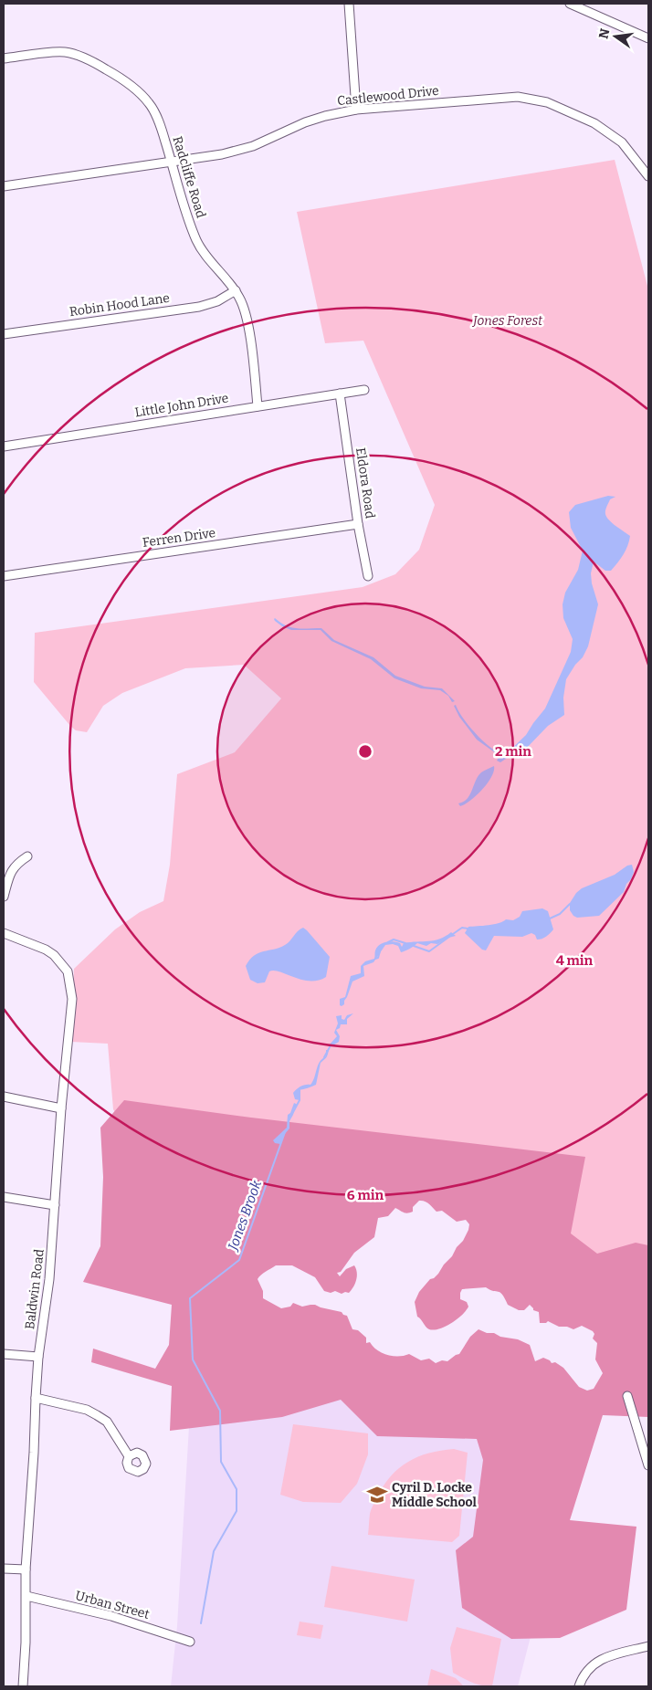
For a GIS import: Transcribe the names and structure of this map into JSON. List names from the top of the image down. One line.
{"streets":{"street":["Castlewood Drive","Radcliffe Road","Robin Hood Lane","Little John Drive","Eldora Road","Ferren Drive","Baldwin Road","Urban Street"]},"crossings":[["Castlewood Drive","Radcliffe Road"],["Radcliffe Road","Robin Hood Lane"],["Radcliffe Road","Little John Drive"],["Little John Drive","Eldora Road"],["Eldora Road","Ferren Drive"],["Baldwin Road","Urban Street"]],"water":["Jones Brook"],"parks":["Jones Forest"],"places":{"school or university":["Cyril D. Locke Middle School"]},"north":"left","rings":["2 min","4 min","6 min"]}
